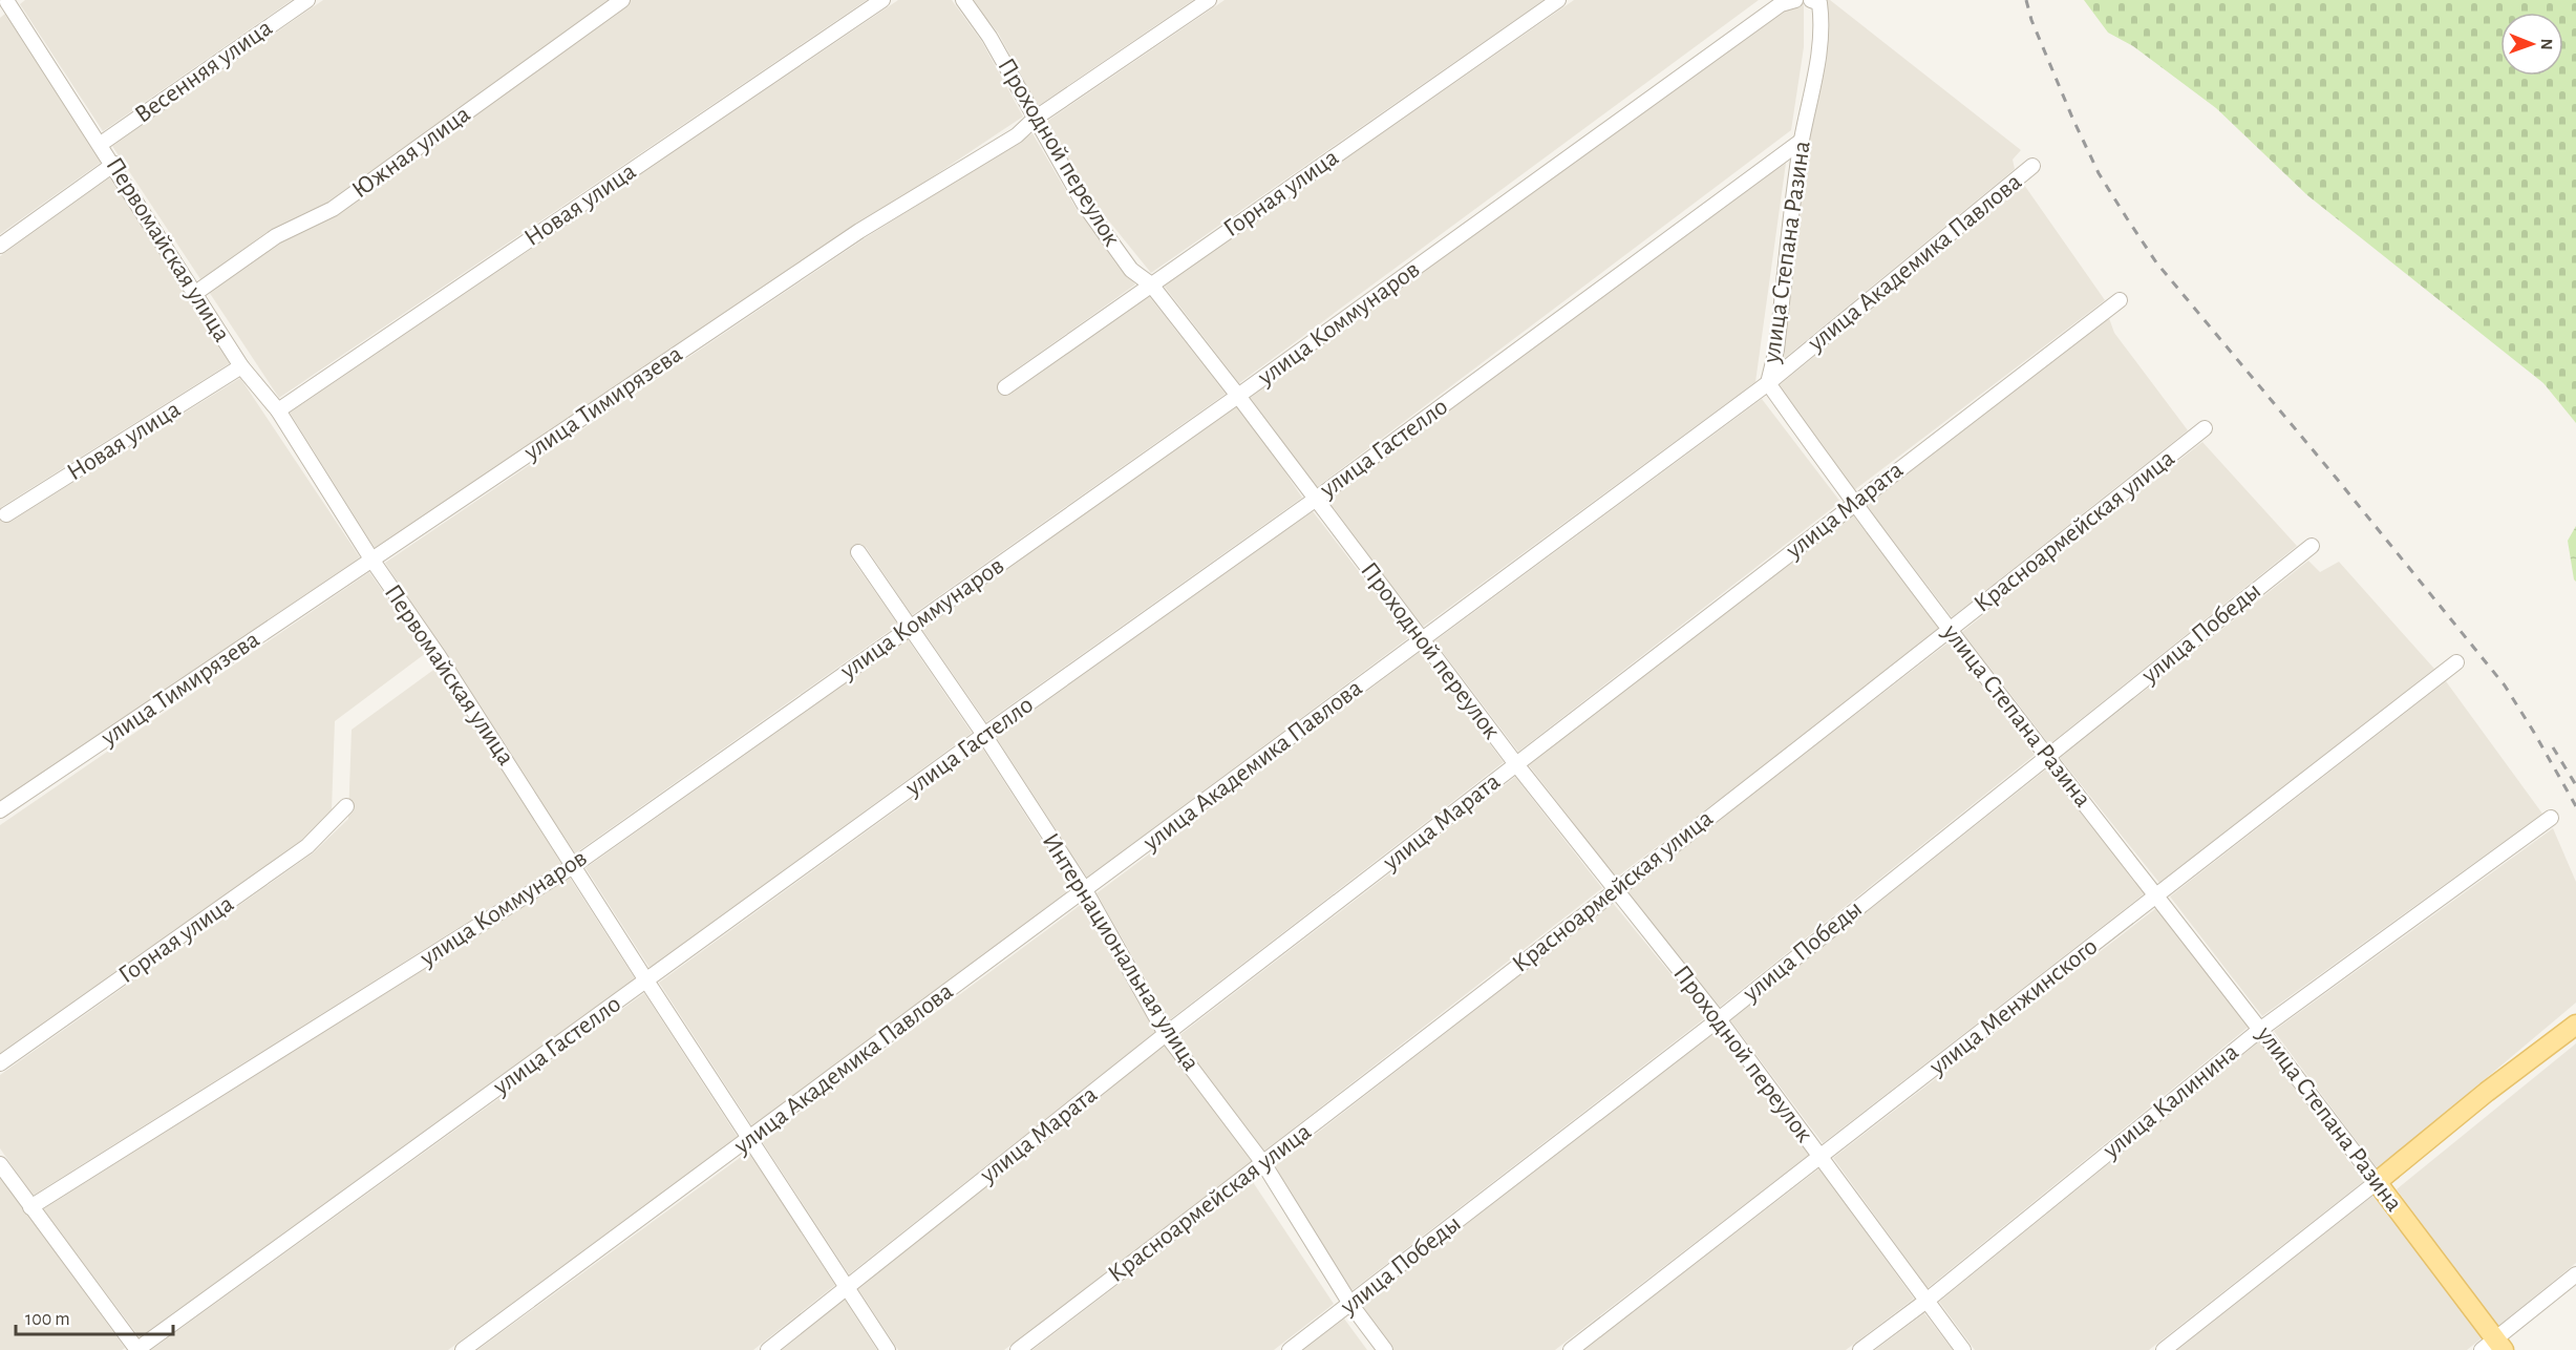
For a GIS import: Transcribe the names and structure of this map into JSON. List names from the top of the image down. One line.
{"streets":{"main road":["улица Степана Разина"],"street":["Весенняя улица","Южная улица","Проходной переулок","Горная улица","Новая улица","Первомайская улица","улица Академика Павлова","улица Коммунаров","улица Тимирязева","улица Гастелло","улица Марата","Красноармейская улица","улица Победы","Интернациональная улица","улица Менжинского","улица Калинина"]},"crossings":[["Весенняя улица","Первомайская улица"],["Южная улица","Первомайская улица"],["Проходной переулок","Горная улица"],["Проходной переулок","улица Академика Павлова"],["Проходной переулок","улица Коммунаров"],["Проходной переулок","улица Тимирязева"],["Проходной переулок","улица Гастелло"],["Проходной переулок","улица Марата"],["Проходной переулок","Красноармейская улица"],["Проходной переулок","улица Победы"],["Проходной переулок","улица Менжинского"],["Проходной переулок","улица Калинина"],["Новая улица","Первомайская улица"],["Первомайская улица","улица Академика Павлова"],["Первомайская улица","улица Коммунаров"],["Первомайская улица","улица Тимирязева"],["Первомайская улица","улица Гастелло"],["Первомайская улица","улица Марата"],["улица Степана Разина","улица Академика Павлова"],["улица Степана Разина","улица Гастелло"],["улица Степана Разина","улица Марата"],["улица Степана Разина","Красноармейская улица"],["улица Степана Разина","улица Победы"],["улица Степана Разина","улица Менжинского"],["улица Степана Разина","улица Калинина"],["улица Академика Павлова","Интернациональная улица"],["улица Коммунаров","Интернациональная улица"],["улица Гастелло","Интернациональная улица"],["улица Марата","Интернациональная улица"],["Красноармейская улица","Интернациональная улица"],["улица Победы","Интернациональная улица"]],"scale_bar":"100 m","north":"right"}
